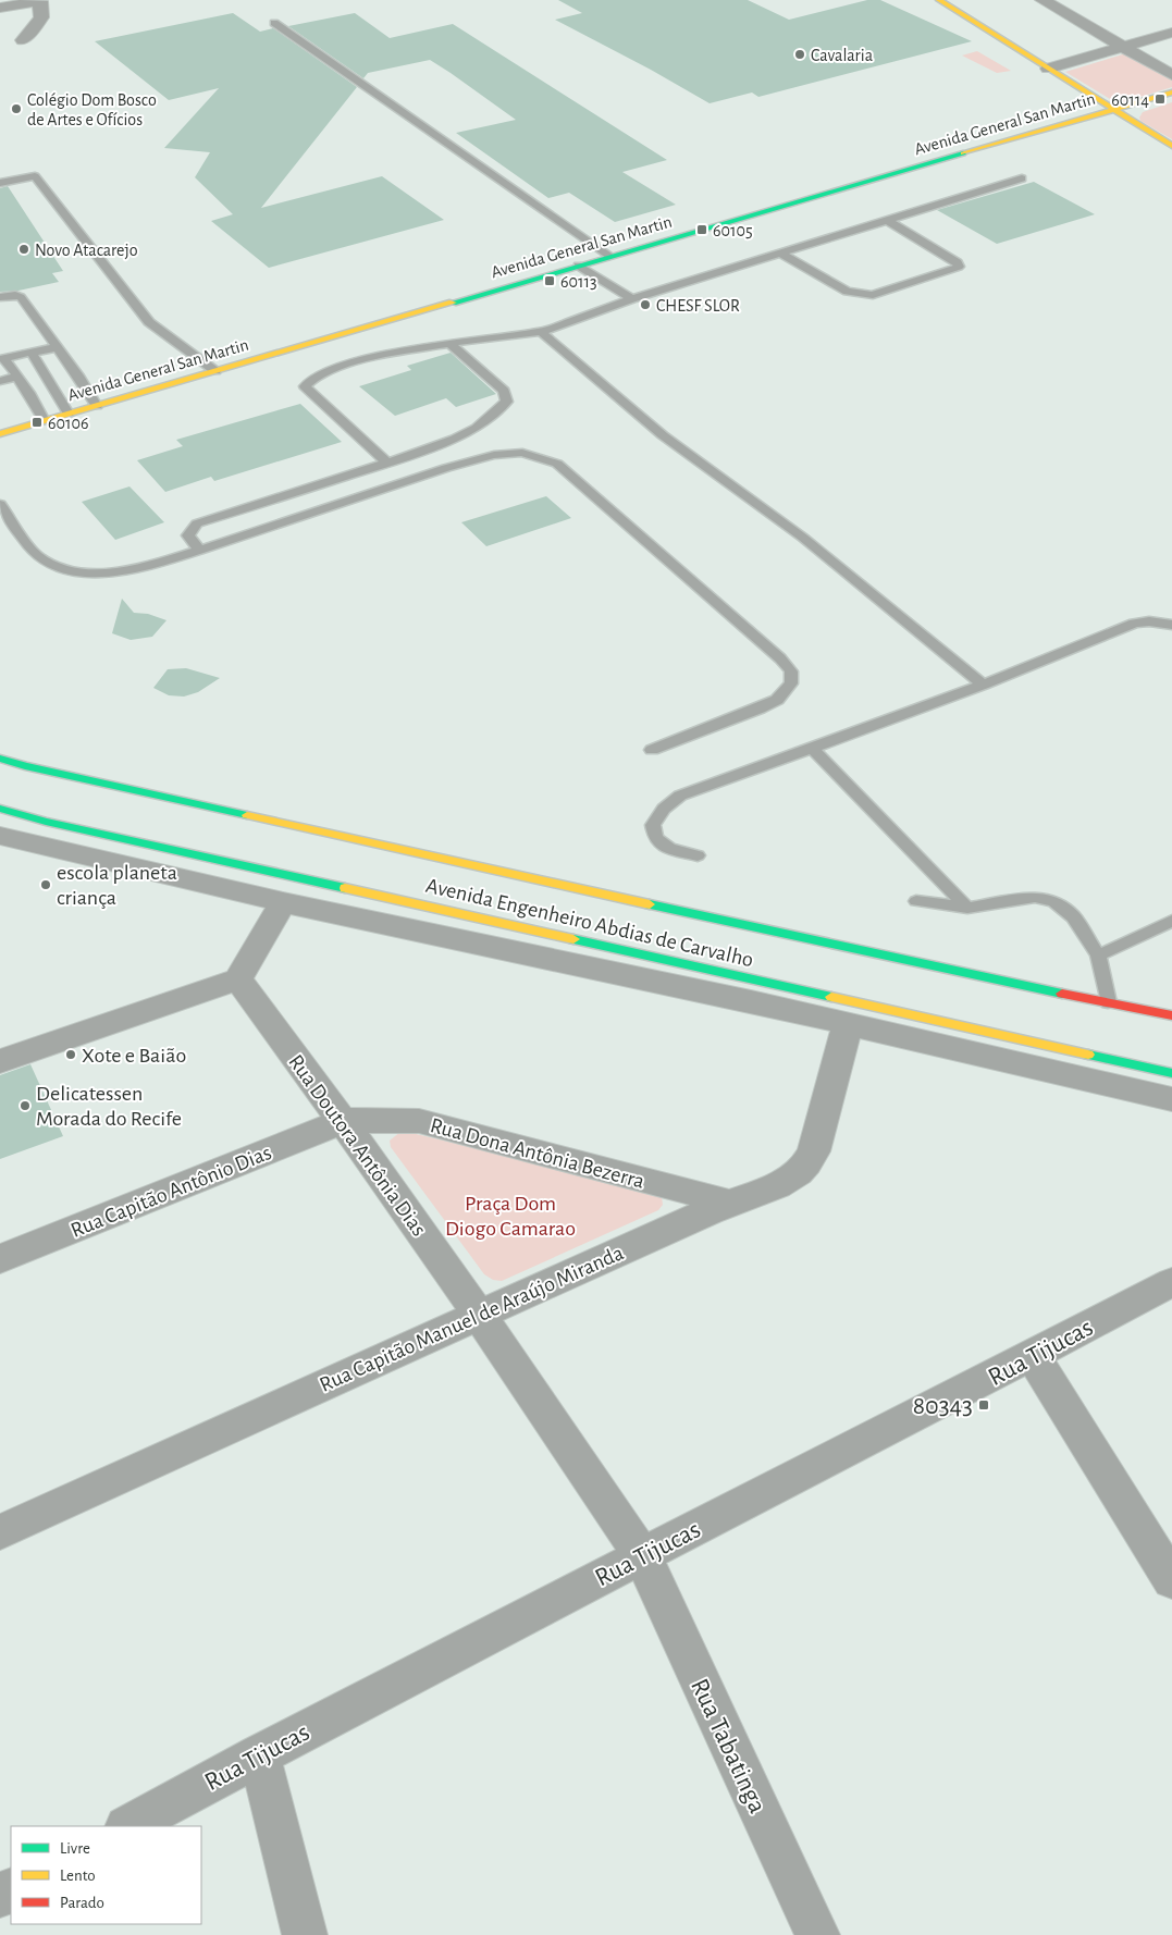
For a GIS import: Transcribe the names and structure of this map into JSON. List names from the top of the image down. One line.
{"streets":{"main road":["Avenida General San Martin","Avenida Engenheiro Abdias de Carvalho"],"street":["Rua Doutora Antônia Dias","Rua Dona Antônia Bezerra","Rua Capitão Antônio Dias","Rua Capitão Manuel de Araújo Miranda","Rua Tijucas","Rua Tabatinga"]},"crossings":[["Rua Doutora Antônia Dias","Rua Dona Antônia Bezerra"],["Rua Doutora Antônia Dias","Rua Capitão Antônio Dias"],["Rua Doutora Antônia Dias","Rua Capitão Manuel de Araújo Miranda"],["Rua Doutora Antônia Dias","Rua Tijucas"],["Rua Doutora Antônia Dias","Rua Tabatinga"],["Rua Dona Antônia Bezerra","Rua Capitão Antônio Dias"],["Rua Dona Antônia Bezerra","Rua Capitão Manuel de Araújo Miranda"],["Rua Tijucas","Rua Tabatinga"]],"parks":["Praça Dom Diogo Camarao"],"places":{"other":["Cavalaria","Colégio Dom Bosco de Artes e Ofícios","Novo Atacarejo","CHESF SLOR","escola planeta criança","Xote e Baião","Delicatessen Morada do Recife"],"transit":["60114","60105","60113","60106","80343"]},"legend":["Livre","Lento","Parado"]}
